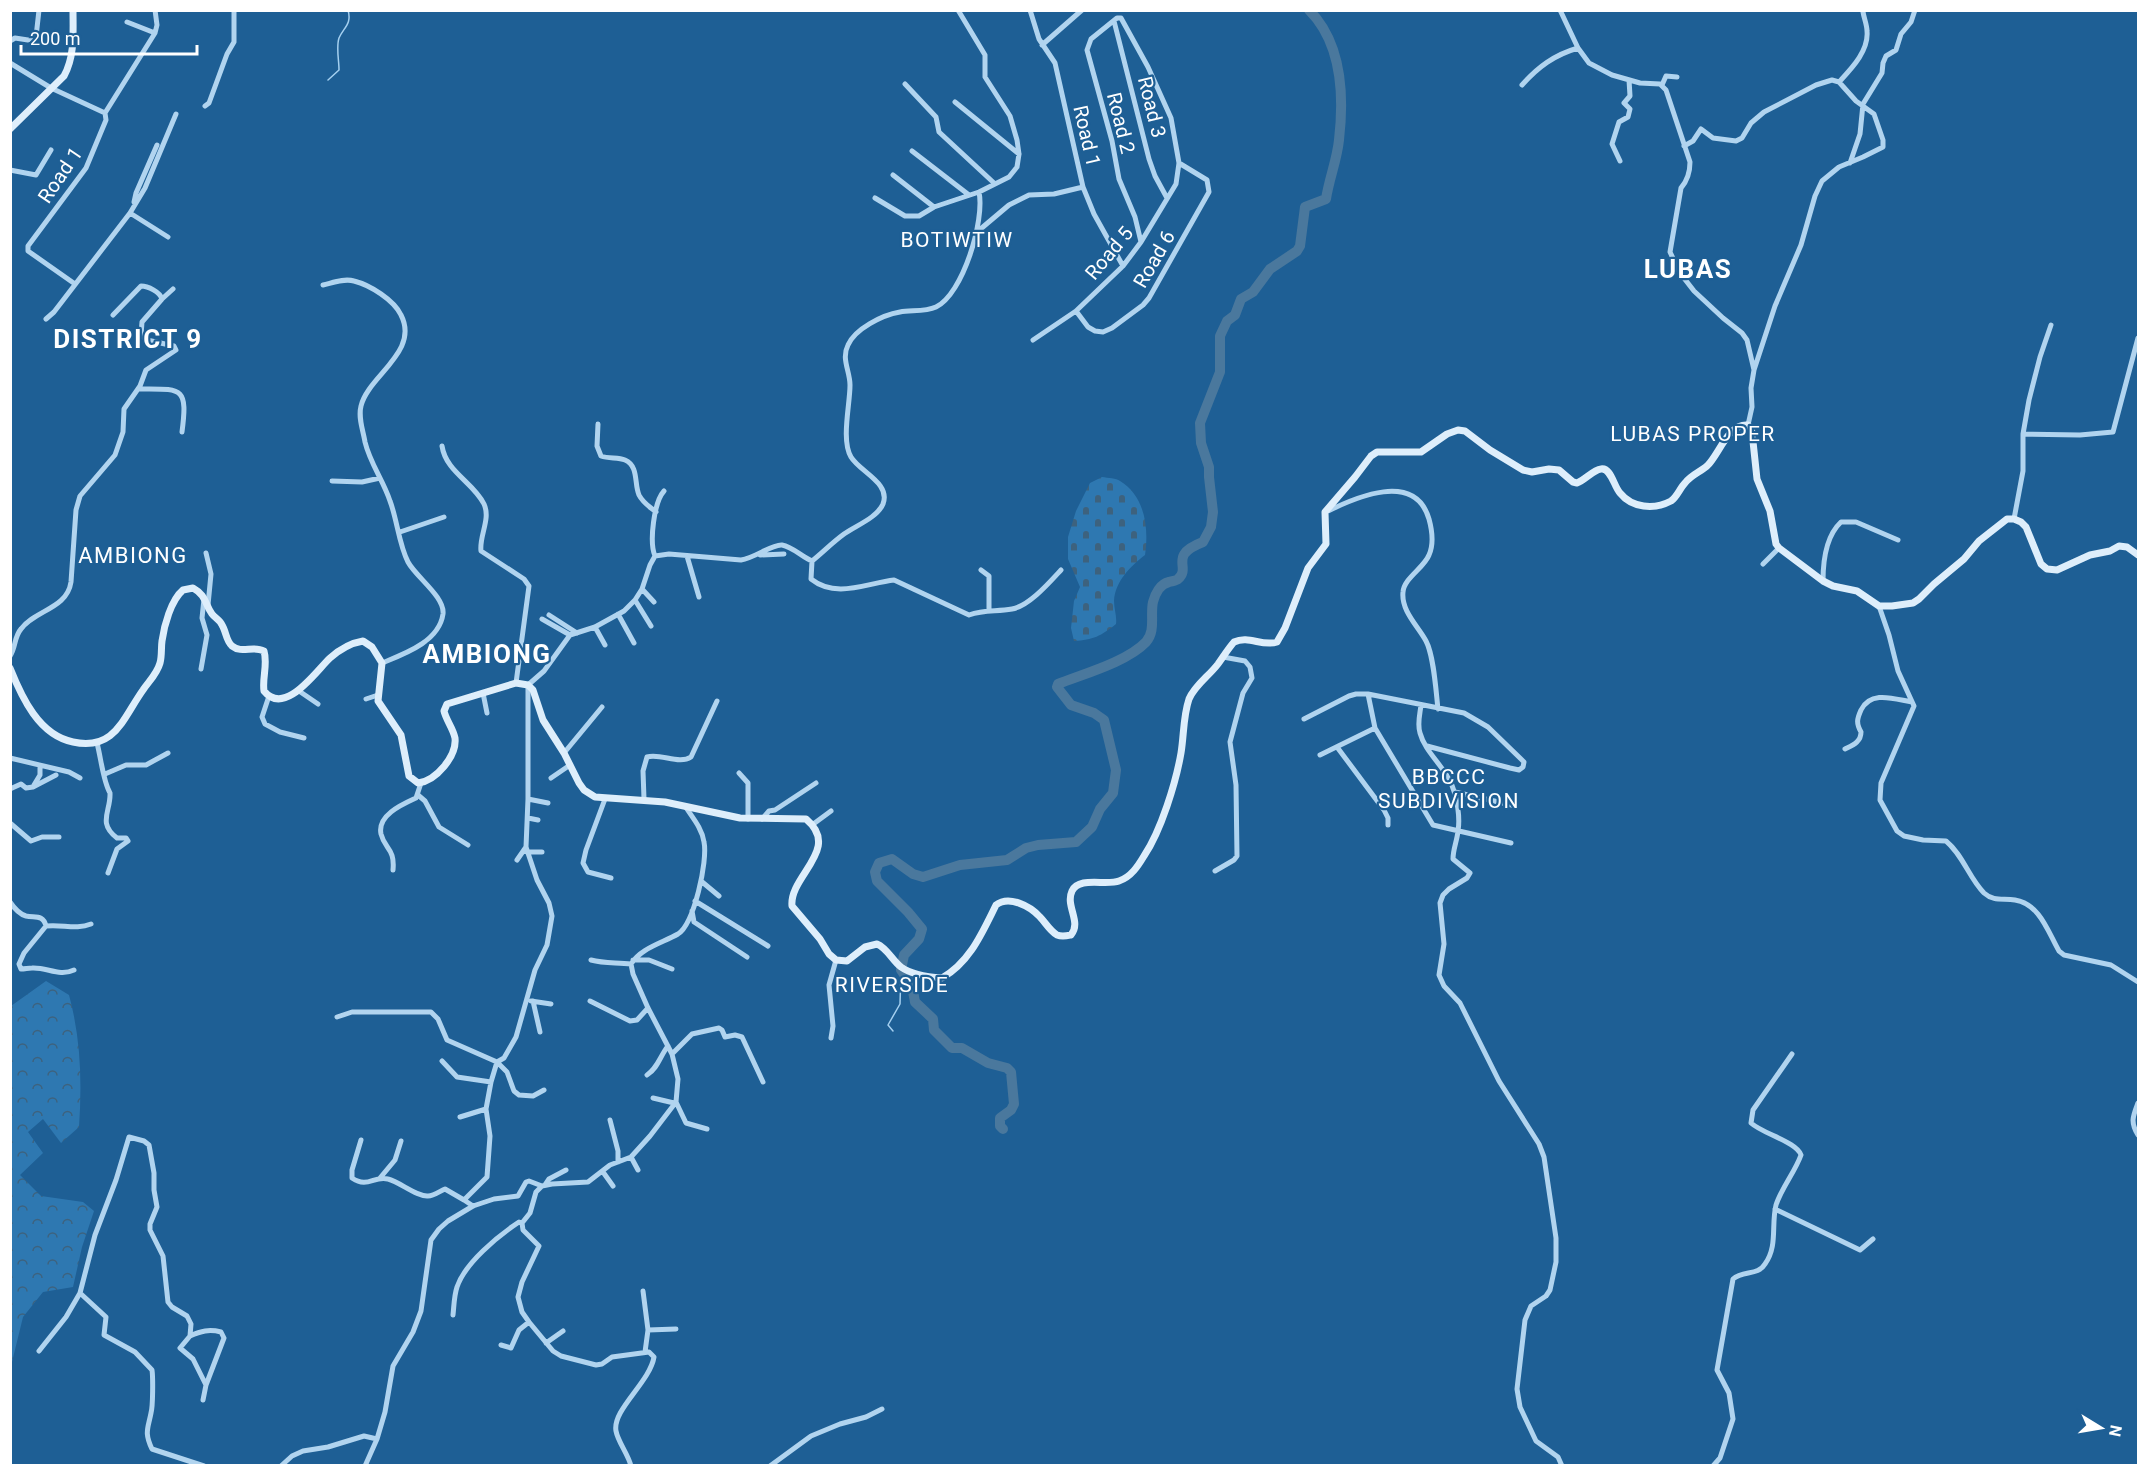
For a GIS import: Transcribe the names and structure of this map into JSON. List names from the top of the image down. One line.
{"streets":{"street":["Road 3","Road 2","Road 1","Road 5","Road 6"]},"crossings":[["Road 3","Road 2"],["Road 3","Road 5"],["Road 2","Road 5"],["Road 1","Road 5"],["Road 5","Road 6"]],"districts":["BOTIWTIW","LUBAS","DISTRICT 9","LUBAS PROPER","AMBIONG","AMBIONG","BBCCC SUBDIVISION","RIVERSIDE"],"scale_bar":"200 m","north":"right"}
